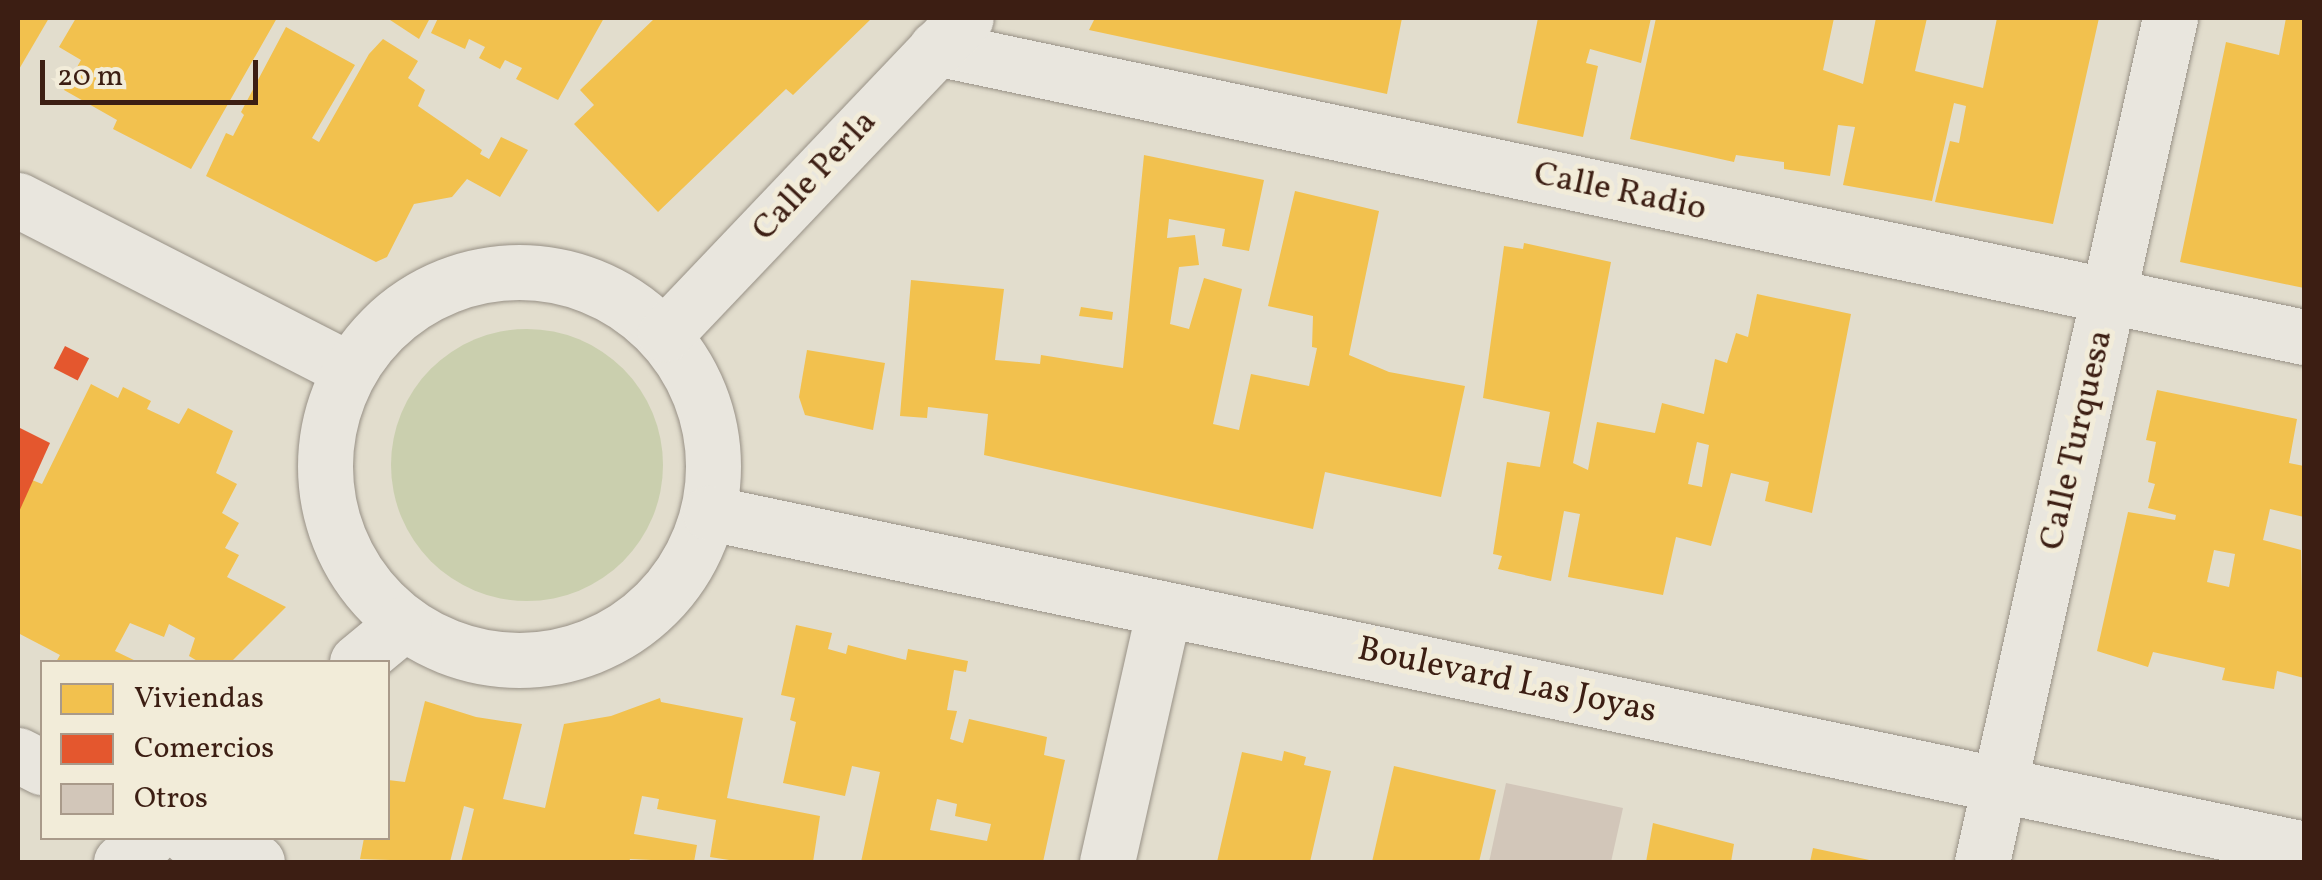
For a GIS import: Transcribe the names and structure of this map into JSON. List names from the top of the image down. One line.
{"streets":{"street":["Calle Perla","Calle Radio","Calle Turquesa","Boulevard Las Joyas"]},"crossings":[["Calle Perla","Calle Radio"],["Calle Radio","Calle Turquesa"],["Calle Turquesa","Boulevard Las Joyas"]],"legend":["Viviendas","Comercios","Otros"],"scale_bar":"20 m"}
